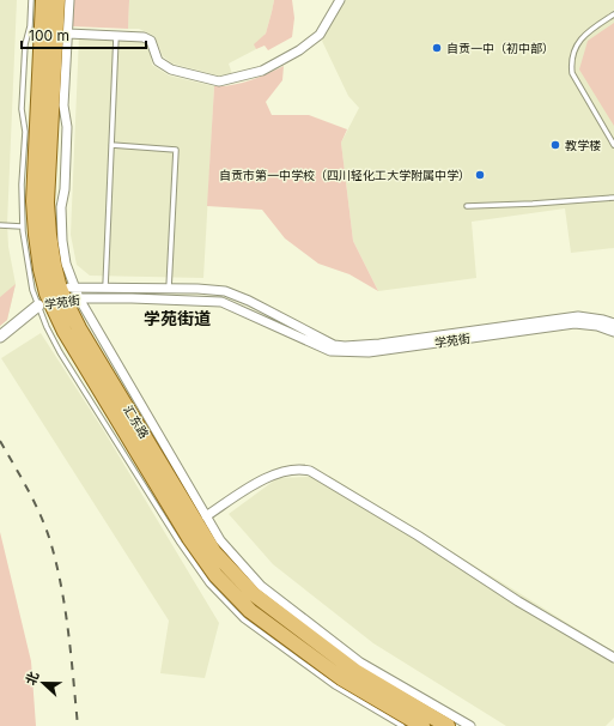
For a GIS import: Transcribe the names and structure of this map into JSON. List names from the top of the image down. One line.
{"streets":{"main road":["汇东路"],"street":["学苑街"]},"crossings":[["学苑街","汇东路"]],"districts":["学苑街道"],"places":["自贡一中（初中部）","教学楼","自贡市第一中学校（四川轻化工大学附属中学）"],"scale_bar":"100 m","north":"left"}
